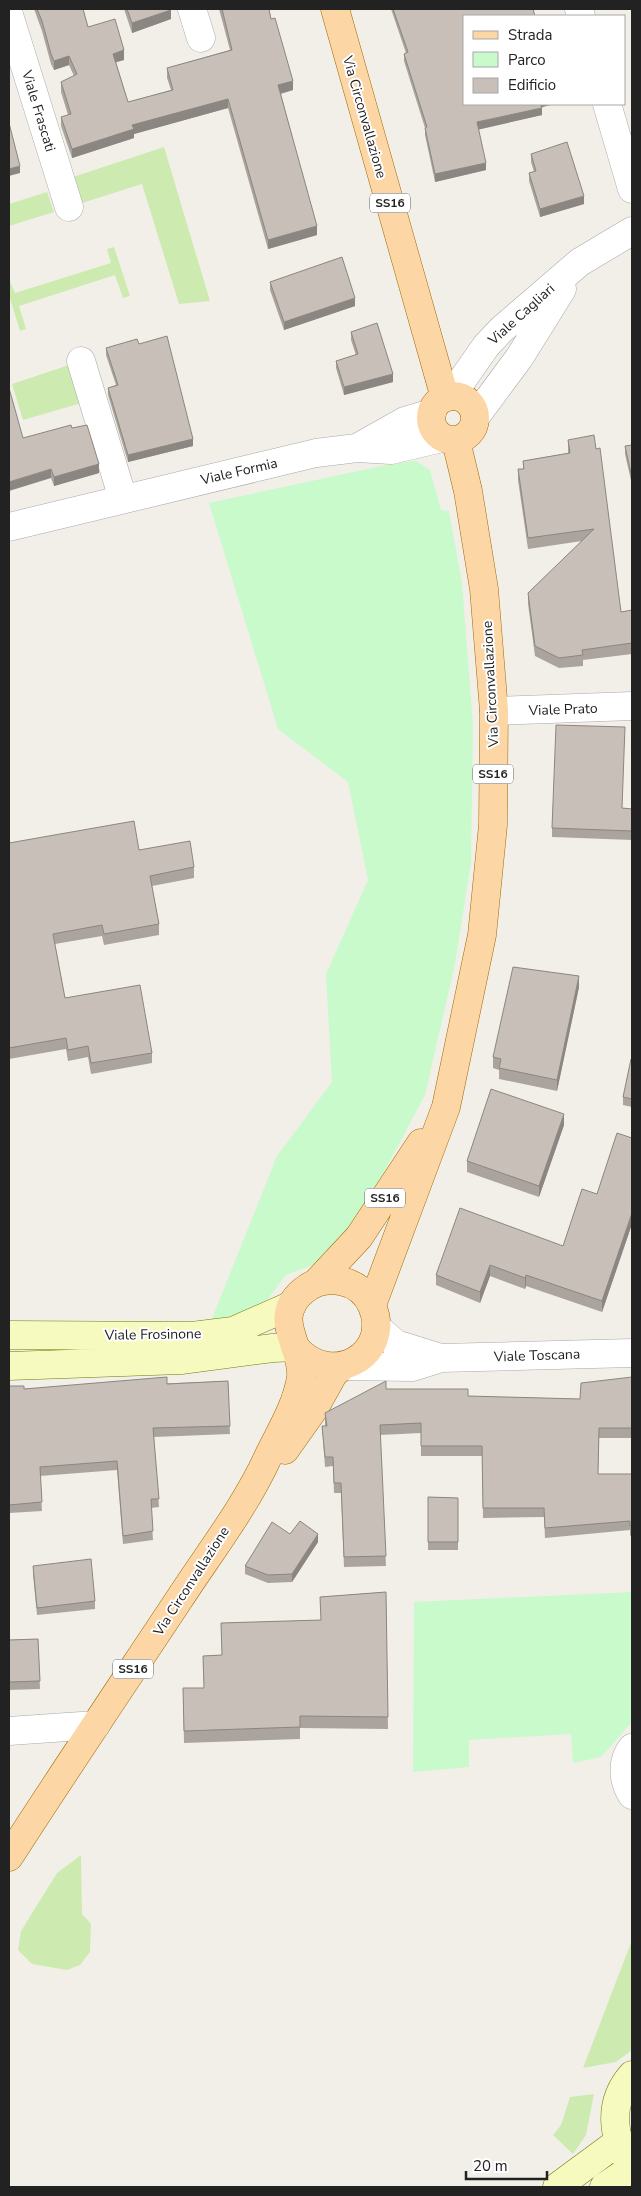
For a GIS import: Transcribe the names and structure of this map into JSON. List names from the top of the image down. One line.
{"streets":{"main road":["Via Circonvallazione","SS16"],"street":["Viale Frascati","Viale Cagliari","Viale Formia","Viale Prato","Viale Frosinone","Viale Toscana"]},"crossings":[["Via Circonvallazione","Viale Cagliari"],["Via Circonvallazione","Viale Formia"],["Via Circonvallazione","Viale Prato"],["Via Circonvallazione","Viale Frosinone"],["Via Circonvallazione","Viale Toscana"],["Viale Cagliari","Viale Formia"],["Viale Frosinone","Viale Toscana"]],"legend":["Strada","Parco","Edificio"],"scale_bar":"20 m"}
